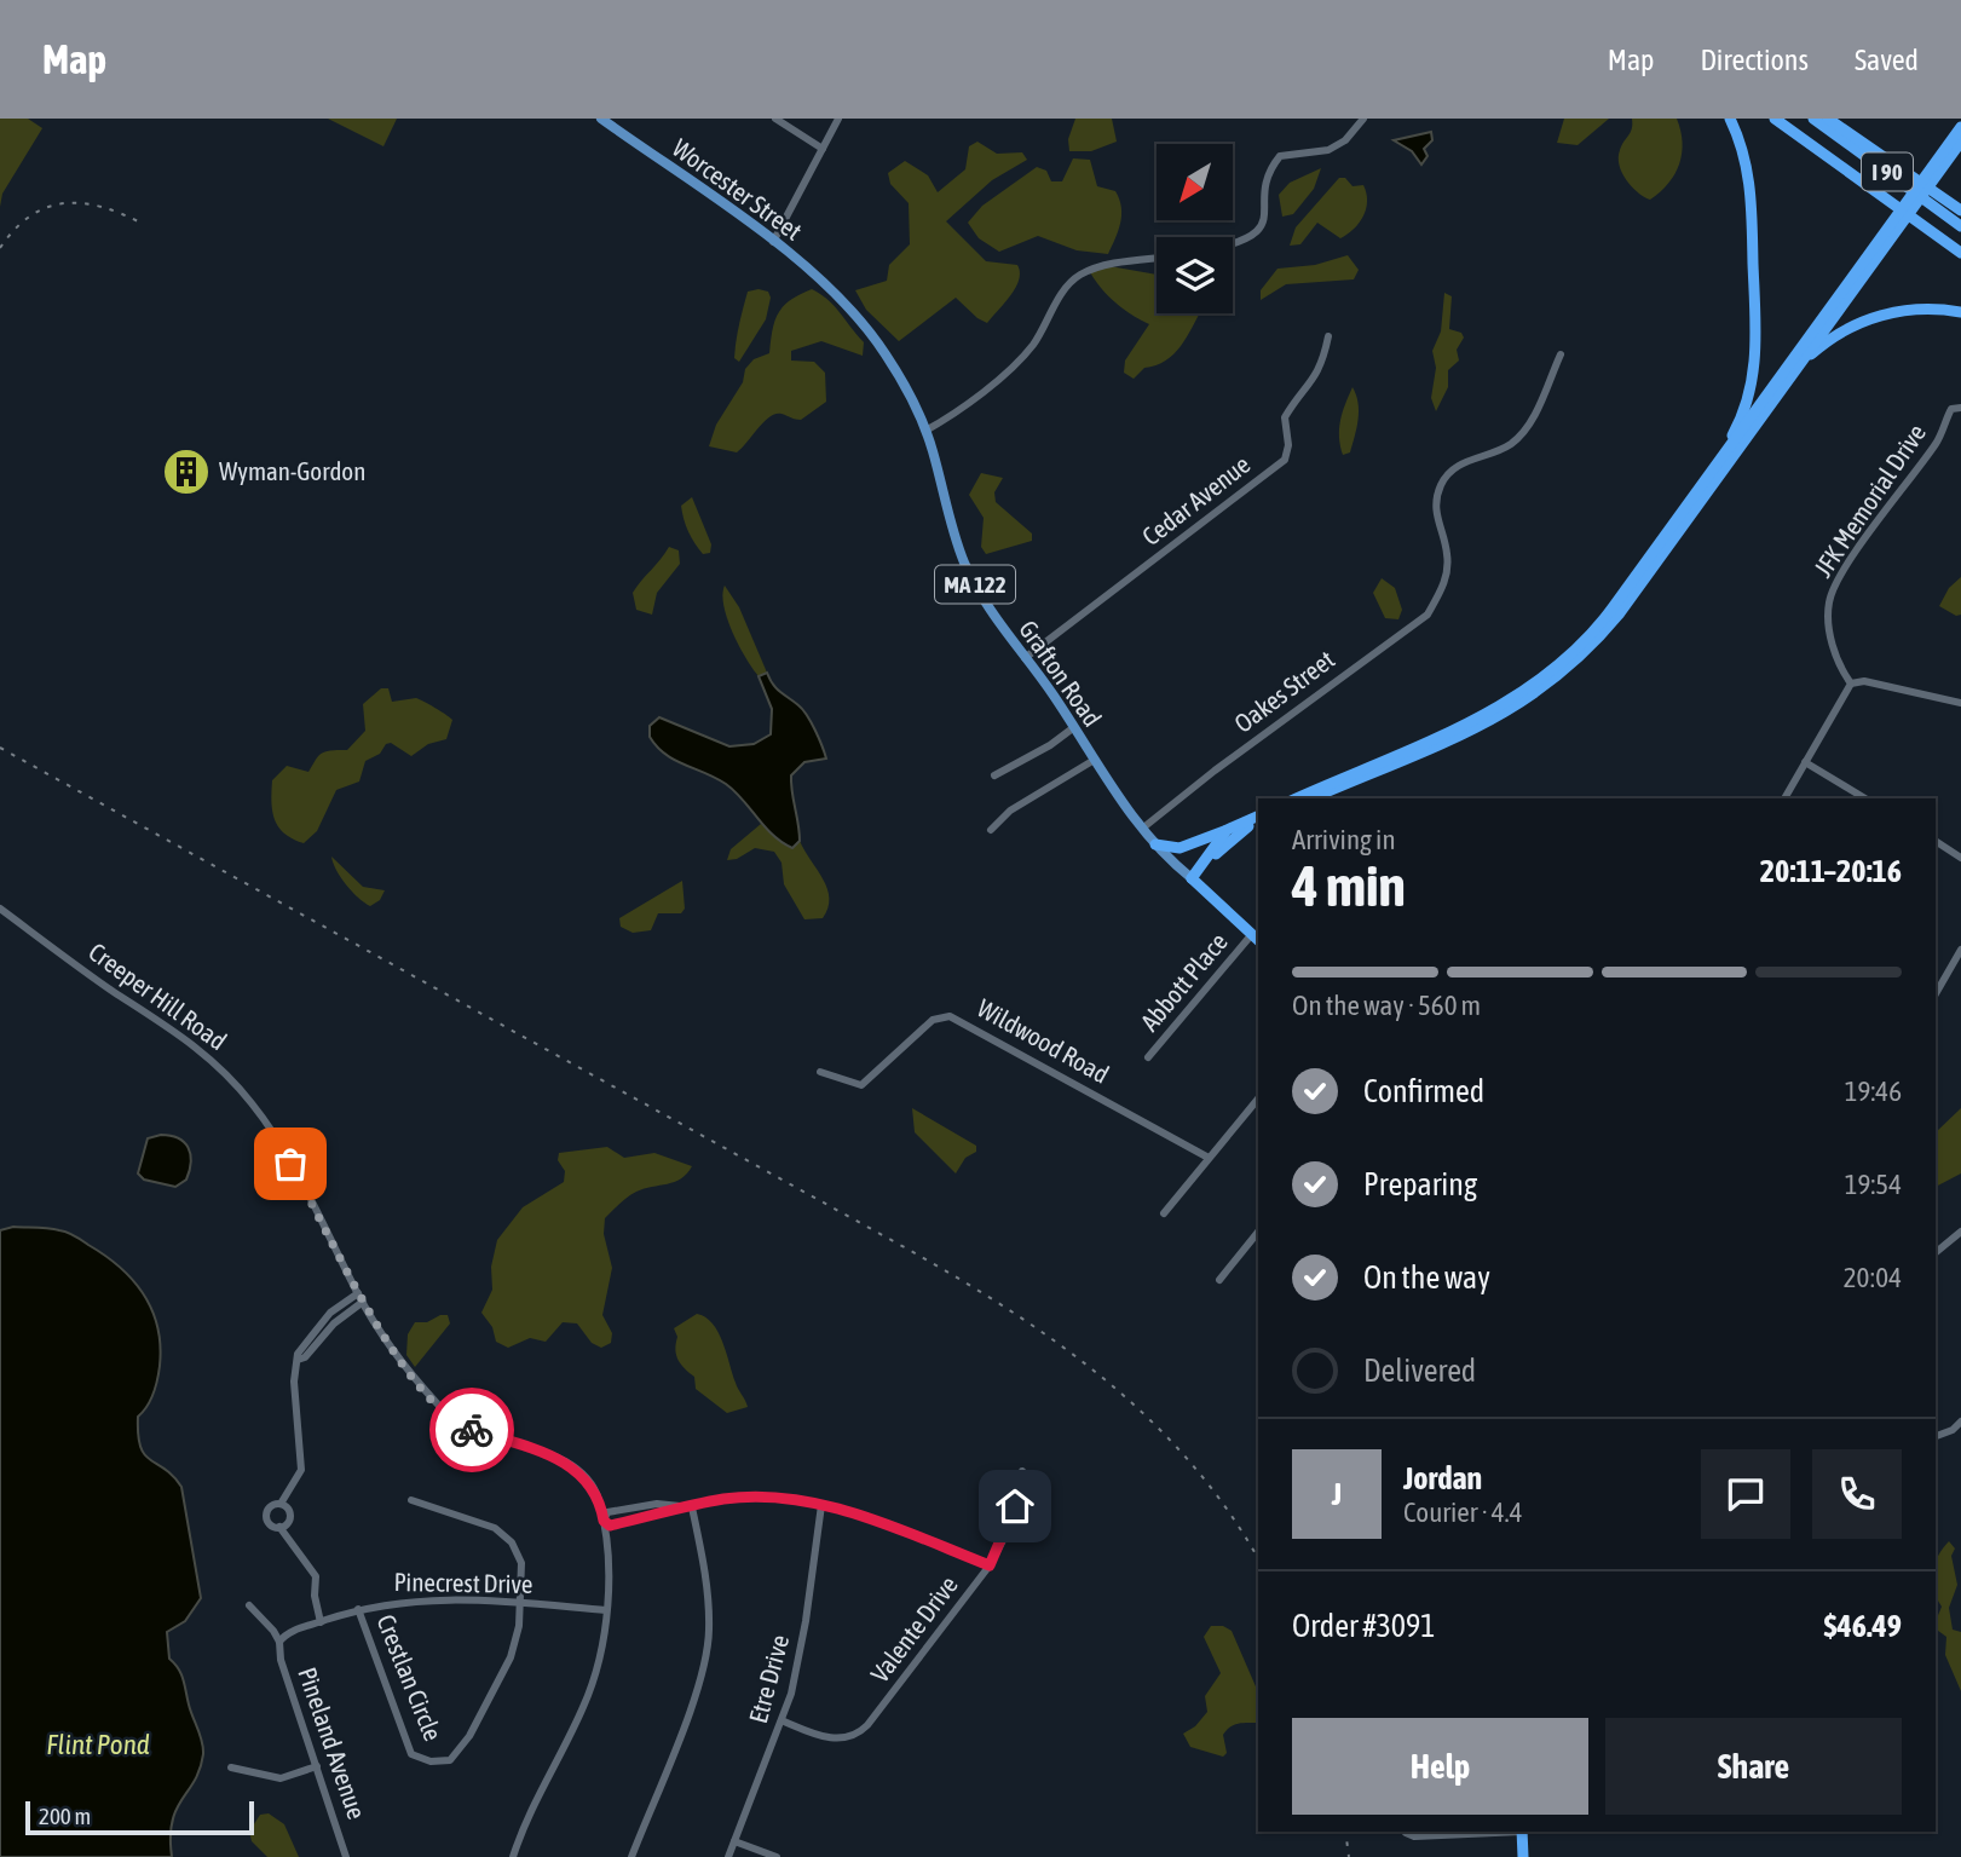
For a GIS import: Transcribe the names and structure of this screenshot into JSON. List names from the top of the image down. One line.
{"streets":{"highway":["I 90","MA 122","Grafton Road"],"main road":["Worcester Street"],"street":["Cedar Avenue","JFK Memorial Drive","Oakes Street","Abbott Place","Creeper Hill Road","Wildwood Road","Pinecrest Drive","Valente Drive","Crestlan Circle","Etre Drive","Pineland Avenue"]},"crossings":[["Worcester Street","Grafton Road"],["Cedar Avenue","Grafton Road"],["Grafton Road","Oakes Street"],["Grafton Road","Abbott Place"],["Creeper Hill Road","Pinecrest Drive"],["Pinecrest Drive","Crestlan Circle"],["Pinecrest Drive","Pineland Avenue"],["Valente Drive","Etre Drive"]],"water":["Flint Pond"],"places":{"building":["Wyman-Gordon"]},"scale_bar":"200 m","north":"bottom left","page":{"header":"Map","nav":["Map","Directions","Saved"],"heading":["4 min","Arriving in","20:11–20:16"],"panel":["Jordan","Courier · 4.4","Order #3091","$46.49"],"bar":"On the way · 560 m","list":[["Confirmed","19:46"],["Preparing","19:54"],["On the way","20:04"],"Delivered"],"round":"J","buttons":["Help","Share"],"scale":"200 m"}}
